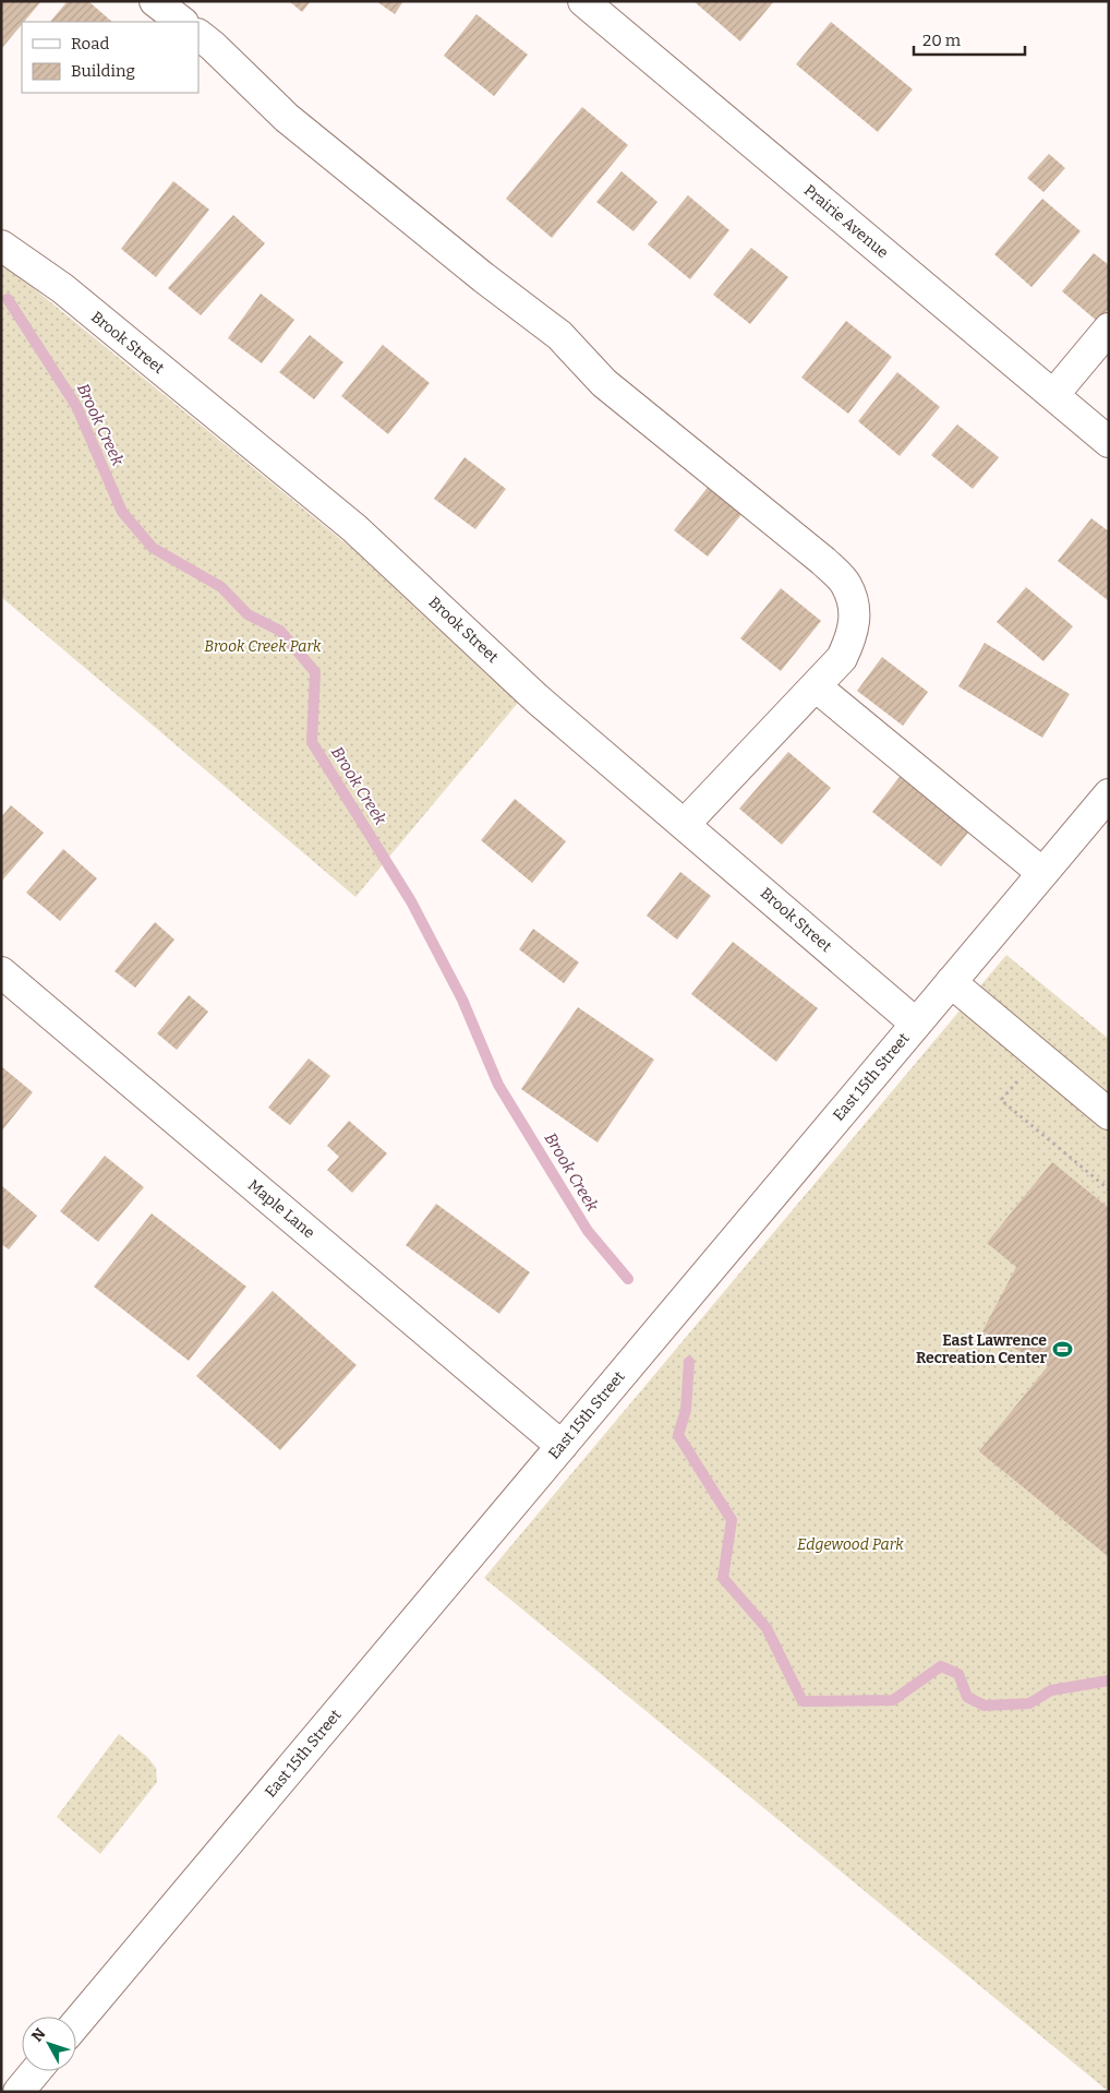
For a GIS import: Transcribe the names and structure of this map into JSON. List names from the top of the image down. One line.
{"streets":{"street":["Prairie Avenue","Brook Street","East 15th Street","Maple Lane"]},"crossings":[["Brook Street","East 15th Street"],["East 15th Street","Maple Lane"]],"water":["Brook Creek"],"parks":["Brook Creek Park","Edgewood Park"],"places":{"sports":["East Lawrence Recreation Center"]},"legend":["Road","Building"],"scale_bar":"20 m","north":"top left"}
